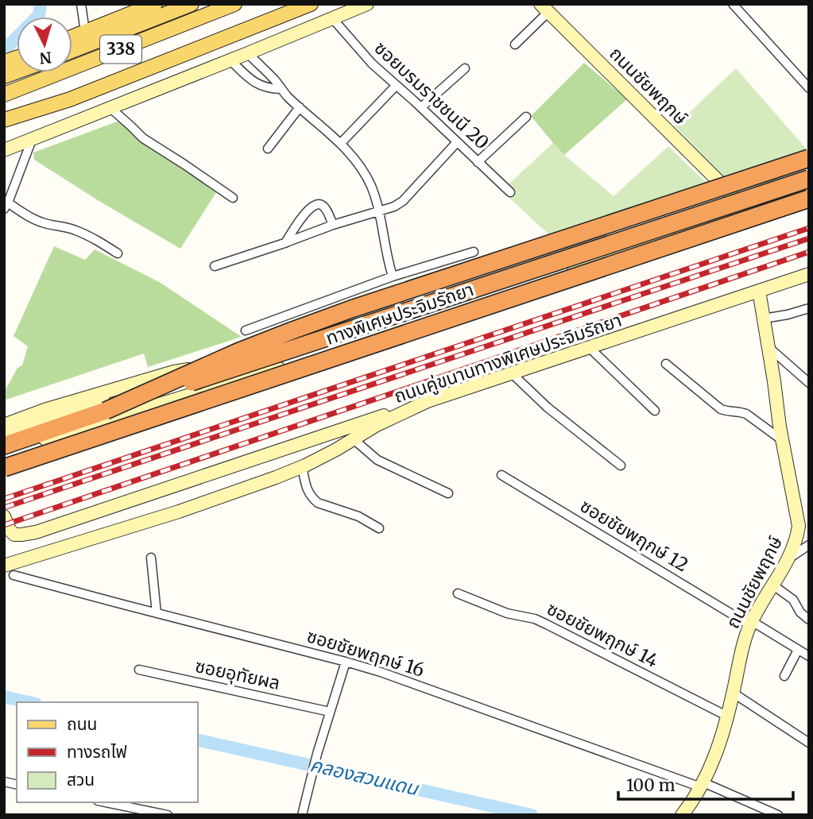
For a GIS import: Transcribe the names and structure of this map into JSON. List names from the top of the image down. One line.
{"streets":{"highway":["ทางพิเศษประจิมรัถยา"],"main road":["338","ถนนชัยพฤกษ์","ถนนคู่ขนานทางพิเศษประจิมรัถยา"],"street":["ซอยบรมราชชนนี 20","ซอยชัยพฤกษ์ 12","ซอยชัยพฤกษ์ 14","ซอยชัยพฤกษ์ 16","ซอยอุทัยผล"]},"crossings":[["ถนนชัยพฤกษ์","ถนนคู่ขนานทางพิเศษประจิมรัถยา"],["ถนนชัยพฤกษ์","ซอยชัยพฤกษ์ 12"],["ถนนชัยพฤกษ์","ซอยชัยพฤกษ์ 14"],["ถนนชัยพฤกษ์","ซอยชัยพฤกษ์ 16"],["ถนนคู่ขนานทางพิเศษประจิมรัถยา","ซอยชัยพฤกษ์ 16"]],"water":["คลองสวนแดน"],"legend":["ถนน","ทางรถไฟ","สวน"],"scale_bar":"100 m","north":"bottom"}
